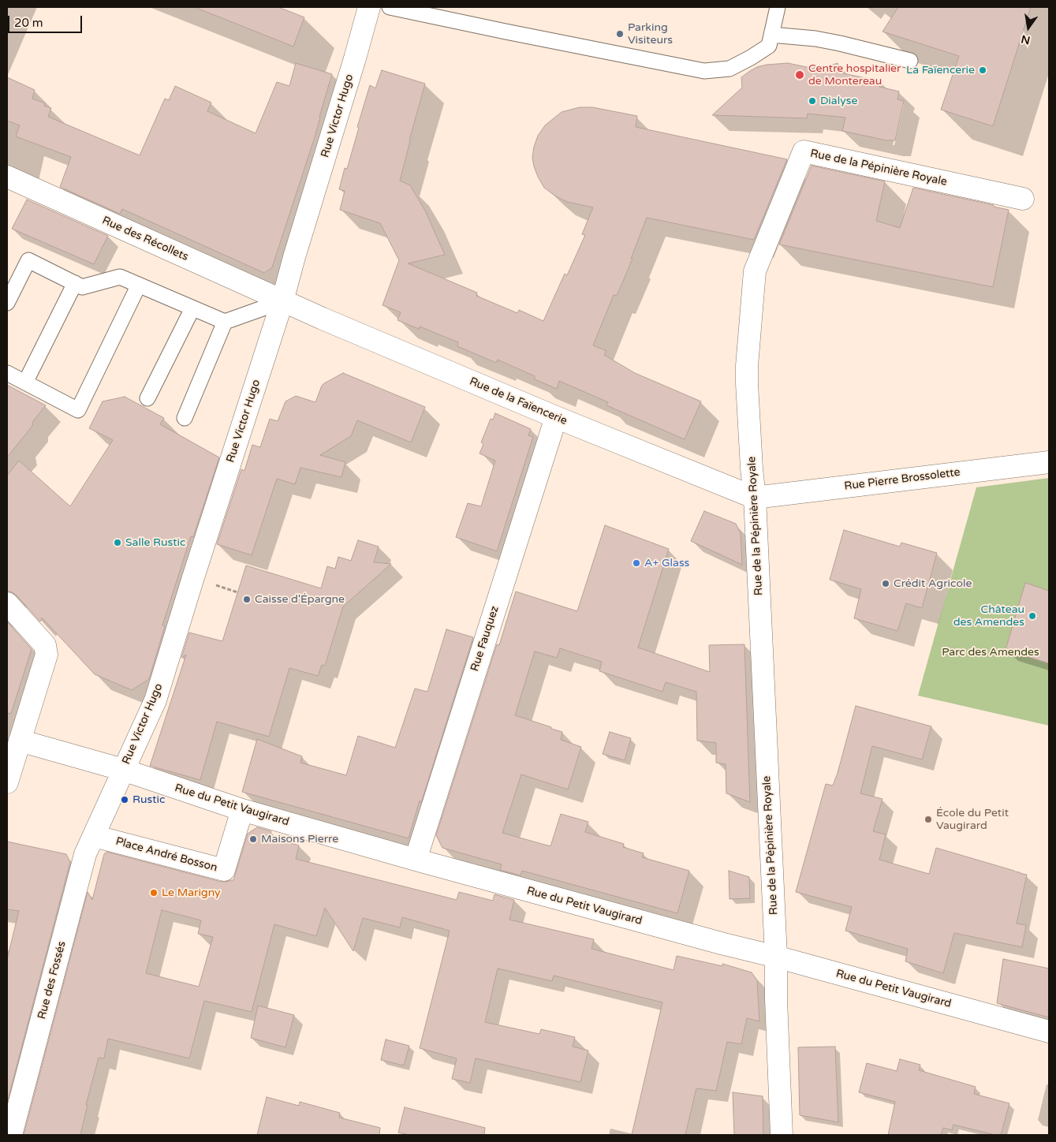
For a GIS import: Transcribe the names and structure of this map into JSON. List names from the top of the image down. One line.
{"streets":{"street":["Rue Victor Hugo","Rue de la Pépinière Royale","Rue des Récollets","Rue de la Faïencerie","Rue Pierre Brossolette","Rue Fauquez","Rue du Petit Vaugirard","Place André Bosson","Rue des Fossés"]},"crossings":[["Rue Victor Hugo","Rue des Récollets"],["Rue Victor Hugo","Rue de la Faïencerie"],["Rue Victor Hugo","Rue du Petit Vaugirard"],["Rue Victor Hugo","Place André Bosson"],["Rue Victor Hugo","Rue des Fossés"],["Rue de la Pépinière Royale","Rue de la Faïencerie"],["Rue de la Pépinière Royale","Rue Pierre Brossolette"],["Rue de la Pépinière Royale","Rue du Petit Vaugirard"],["Rue des Récollets","Rue de la Faïencerie"],["Rue de la Faïencerie","Rue Pierre Brossolette"],["Rue de la Faïencerie","Rue Fauquez"],["Rue Fauquez","Rue du Petit Vaugirard"],["Rue du Petit Vaugirard","Place André Bosson"],["Place André Bosson","Rue des Fossés"]],"parks":["Parc des Amendes"],"places":["Parking Visiteurs","La Faïencerie","Centre hospitalier de Montereau","Dialyse","Salle Rustic","A+ Glass","Crédit Agricole","Caisse d'Épargne","Château des Amendes","Rustic","École du Petit Vaugirard","Maisons Pierre","Le Marigny"],"scale_bar":"20 m","north":"bottom"}
